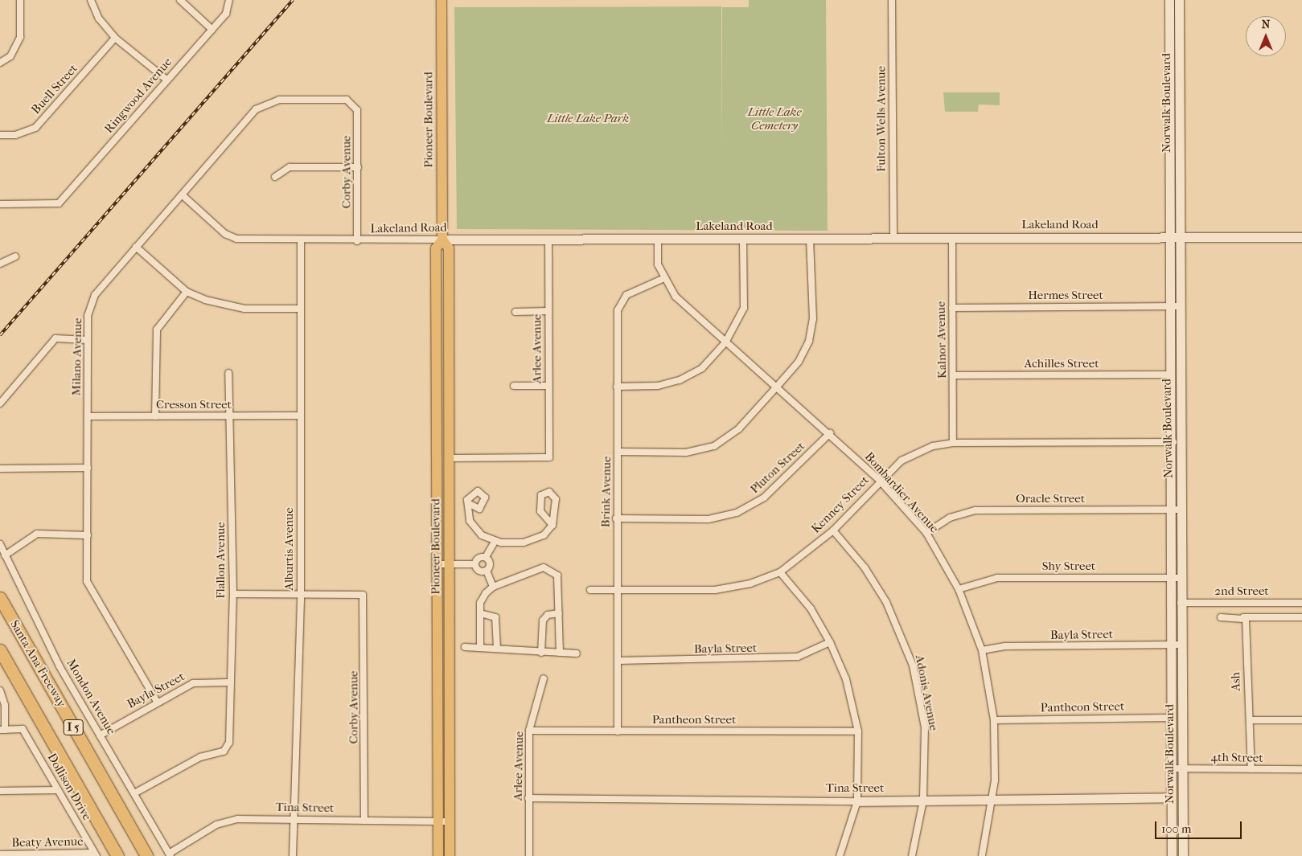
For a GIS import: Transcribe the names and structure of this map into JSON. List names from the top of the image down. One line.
{"streets":{"highway":["Santa Ana Freeway","I 5"],"main road":["Norwalk Boulevard","Pioneer Boulevard","Lakeland Road","Tina Street"],"street":["Buell Street","Ringwood Avenue","Fulton Wells Avenue","Corby Avenue","Hermes Street","Kalnor Avenue","Arlee Avenue","Milano Avenue","Achilles Street","Cresson Street","Pluton Street","Brink Avenue","Bombardier Avenue","Oracle Street","Kenney Street","Alburtis Avenue","Flallon Avenue","Shy Street","2nd Street","Bayla Street","Ash","Adonis Avenue","Mondon Avenue","Pantheon Street","4th Street","Dollison Drive","Beaty Avenue"]},"crossings":[["Norwalk Boulevard","Lakeland Road"],["Norwalk Boulevard","Hermes Street"],["Norwalk Boulevard","Achilles Street"],["Norwalk Boulevard","Oracle Street"],["Norwalk Boulevard","Kenney Street"],["Norwalk Boulevard","Shy Street"],["Norwalk Boulevard","2nd Street"],["Norwalk Boulevard","Bayla Street"],["Norwalk Boulevard","Pantheon Street"],["Norwalk Boulevard","4th Street"],["Norwalk Boulevard","Tina Street"],["Fulton Wells Avenue","Lakeland Road"],["Pioneer Boulevard","Lakeland Road"],["Pioneer Boulevard","Arlee Avenue"],["Pioneer Boulevard","Tina Street"],["Corby Avenue","Lakeland Road"],["Corby Avenue","Milano Avenue"],["Corby Avenue","Alburtis Avenue"],["Corby Avenue","Tina Street"],["Lakeland Road","Kalnor Avenue"],["Lakeland Road","Arlee Avenue"],["Lakeland Road","Milano Avenue"],["Lakeland Road","Bombardier Avenue"],["Lakeland Road","Alburtis Avenue"],["Hermes Street","Kalnor Avenue"],["Kalnor Avenue","Achilles Street"],["Kalnor Avenue","Kenney Street"],["Arlee Avenue","Pantheon Street"],["Arlee Avenue","Tina Street"],["Milano Avenue","Cresson Street"],["Milano Avenue","Bayla Street"],["Cresson Street","Alburtis Avenue"],["Cresson Street","Flallon Avenue"],["Pluton Street","Brink Avenue"],["Pluton Street","Bombardier Avenue"],["Brink Avenue","Bombardier Avenue"],["Brink Avenue","Kenney Street"],["Brink Avenue","Bayla Street"],["Brink Avenue","Pantheon Street"],["Bombardier Avenue","Oracle Street"],["Bombardier Avenue","Kenney Street"],["Bombardier Avenue","Shy Street"],["Bombardier Avenue","Bayla Street"],["Bombardier Avenue","Pantheon Street"],["Bombardier Avenue","Tina Street"],["Kenney Street","Adonis Avenue"],["Alburtis Avenue","Tina Street"],["Flallon Avenue","Bayla Street"],["Flallon Avenue","Mondon Avenue"],["Bayla Street","Mondon Avenue"],["Ash","4th Street"],["Adonis Avenue","Tina Street"],["Mondon Avenue","Tina Street"],["Dollison Drive","Beaty Avenue"]],"parks":["Little Lake Cemetery","Little Lake Park"],"scale_bar":"100 m","north":"top"}
